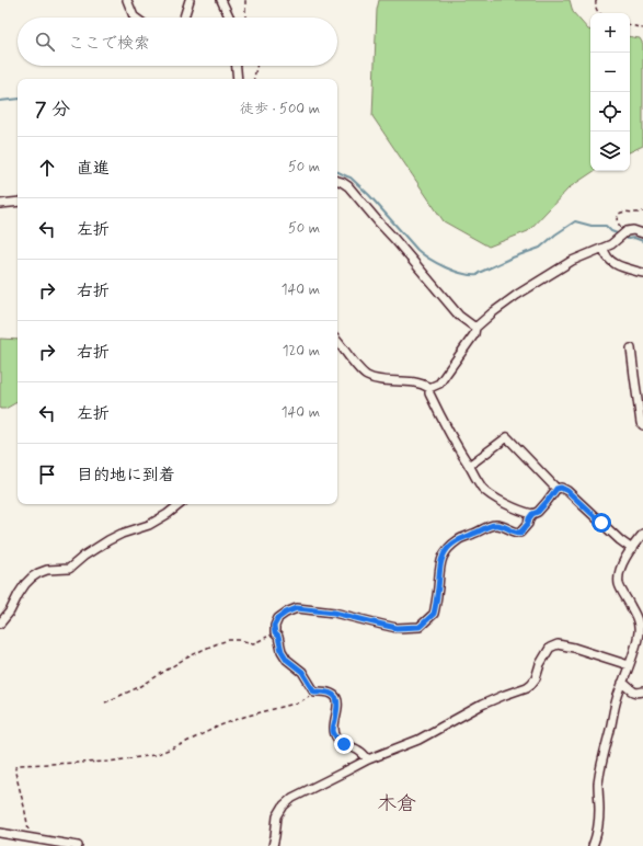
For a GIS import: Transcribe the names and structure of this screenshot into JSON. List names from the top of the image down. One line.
{"districts":["木倉"],"page":{"map_buttons":["+","−"],"search":"ここで検索","heading":["7 分","徒歩 · 500 m"],"list":[["直進","50 m"],["左折","50 m"],["右折","140 m"],["右折","120 m"],["左折","140 m"],"目的地に到着"]}}
